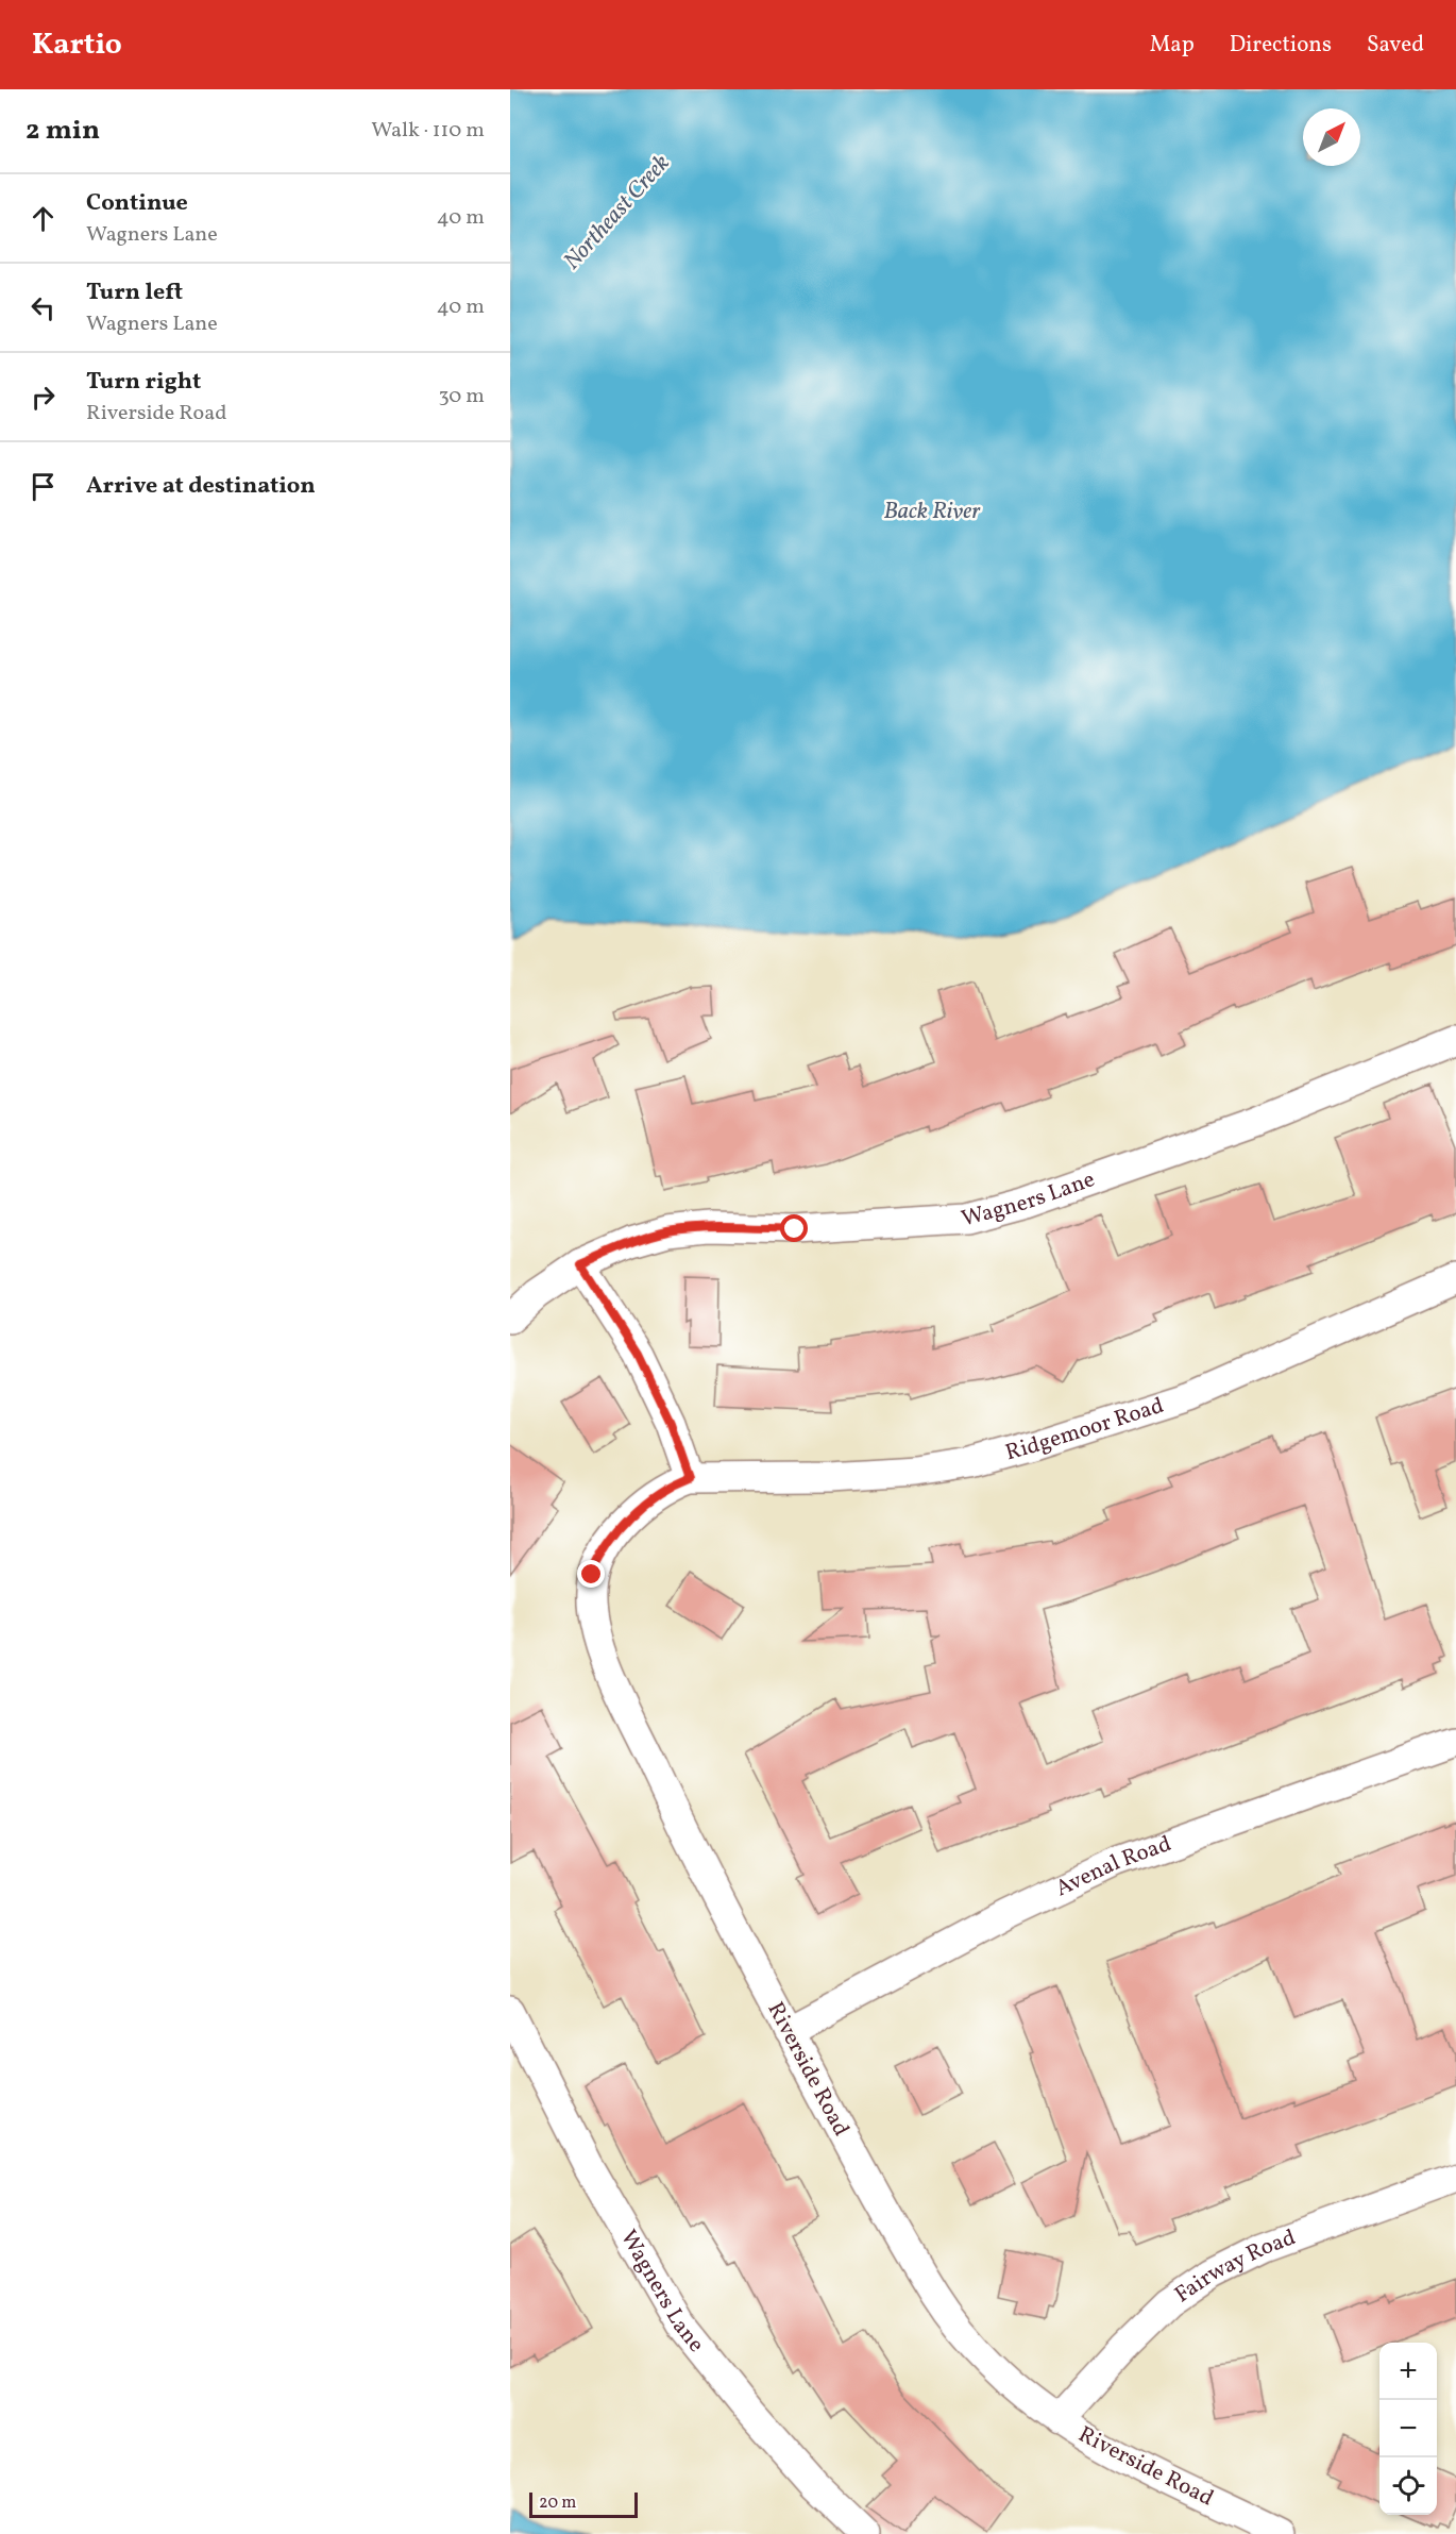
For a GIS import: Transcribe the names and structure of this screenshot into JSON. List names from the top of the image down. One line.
{"streets":{"street":["Wagners Lane","Ridgemoor Road","Avenal Road","Riverside Road","Fairway Road"]},"crossings":[["Ridgemoor Road","Riverside Road"],["Avenal Road","Riverside Road"],["Riverside Road","Fairway Road"]],"water":["Northeast Creek","Back River"],"scale_bar":"20 m","north":"top right","page":{"header":"Kartio","nav":["Map","Directions","Saved"],"heading":["2 min","Walk · 110 m"],"list":[["Continue","Wagners Lane","40 m"],["Turn left","Wagners Lane","40 m"],["Turn right","Riverside Road","30 m"],"Arrive at destination"],"map_buttons":["+","−"],"scale":"20 m"}}
